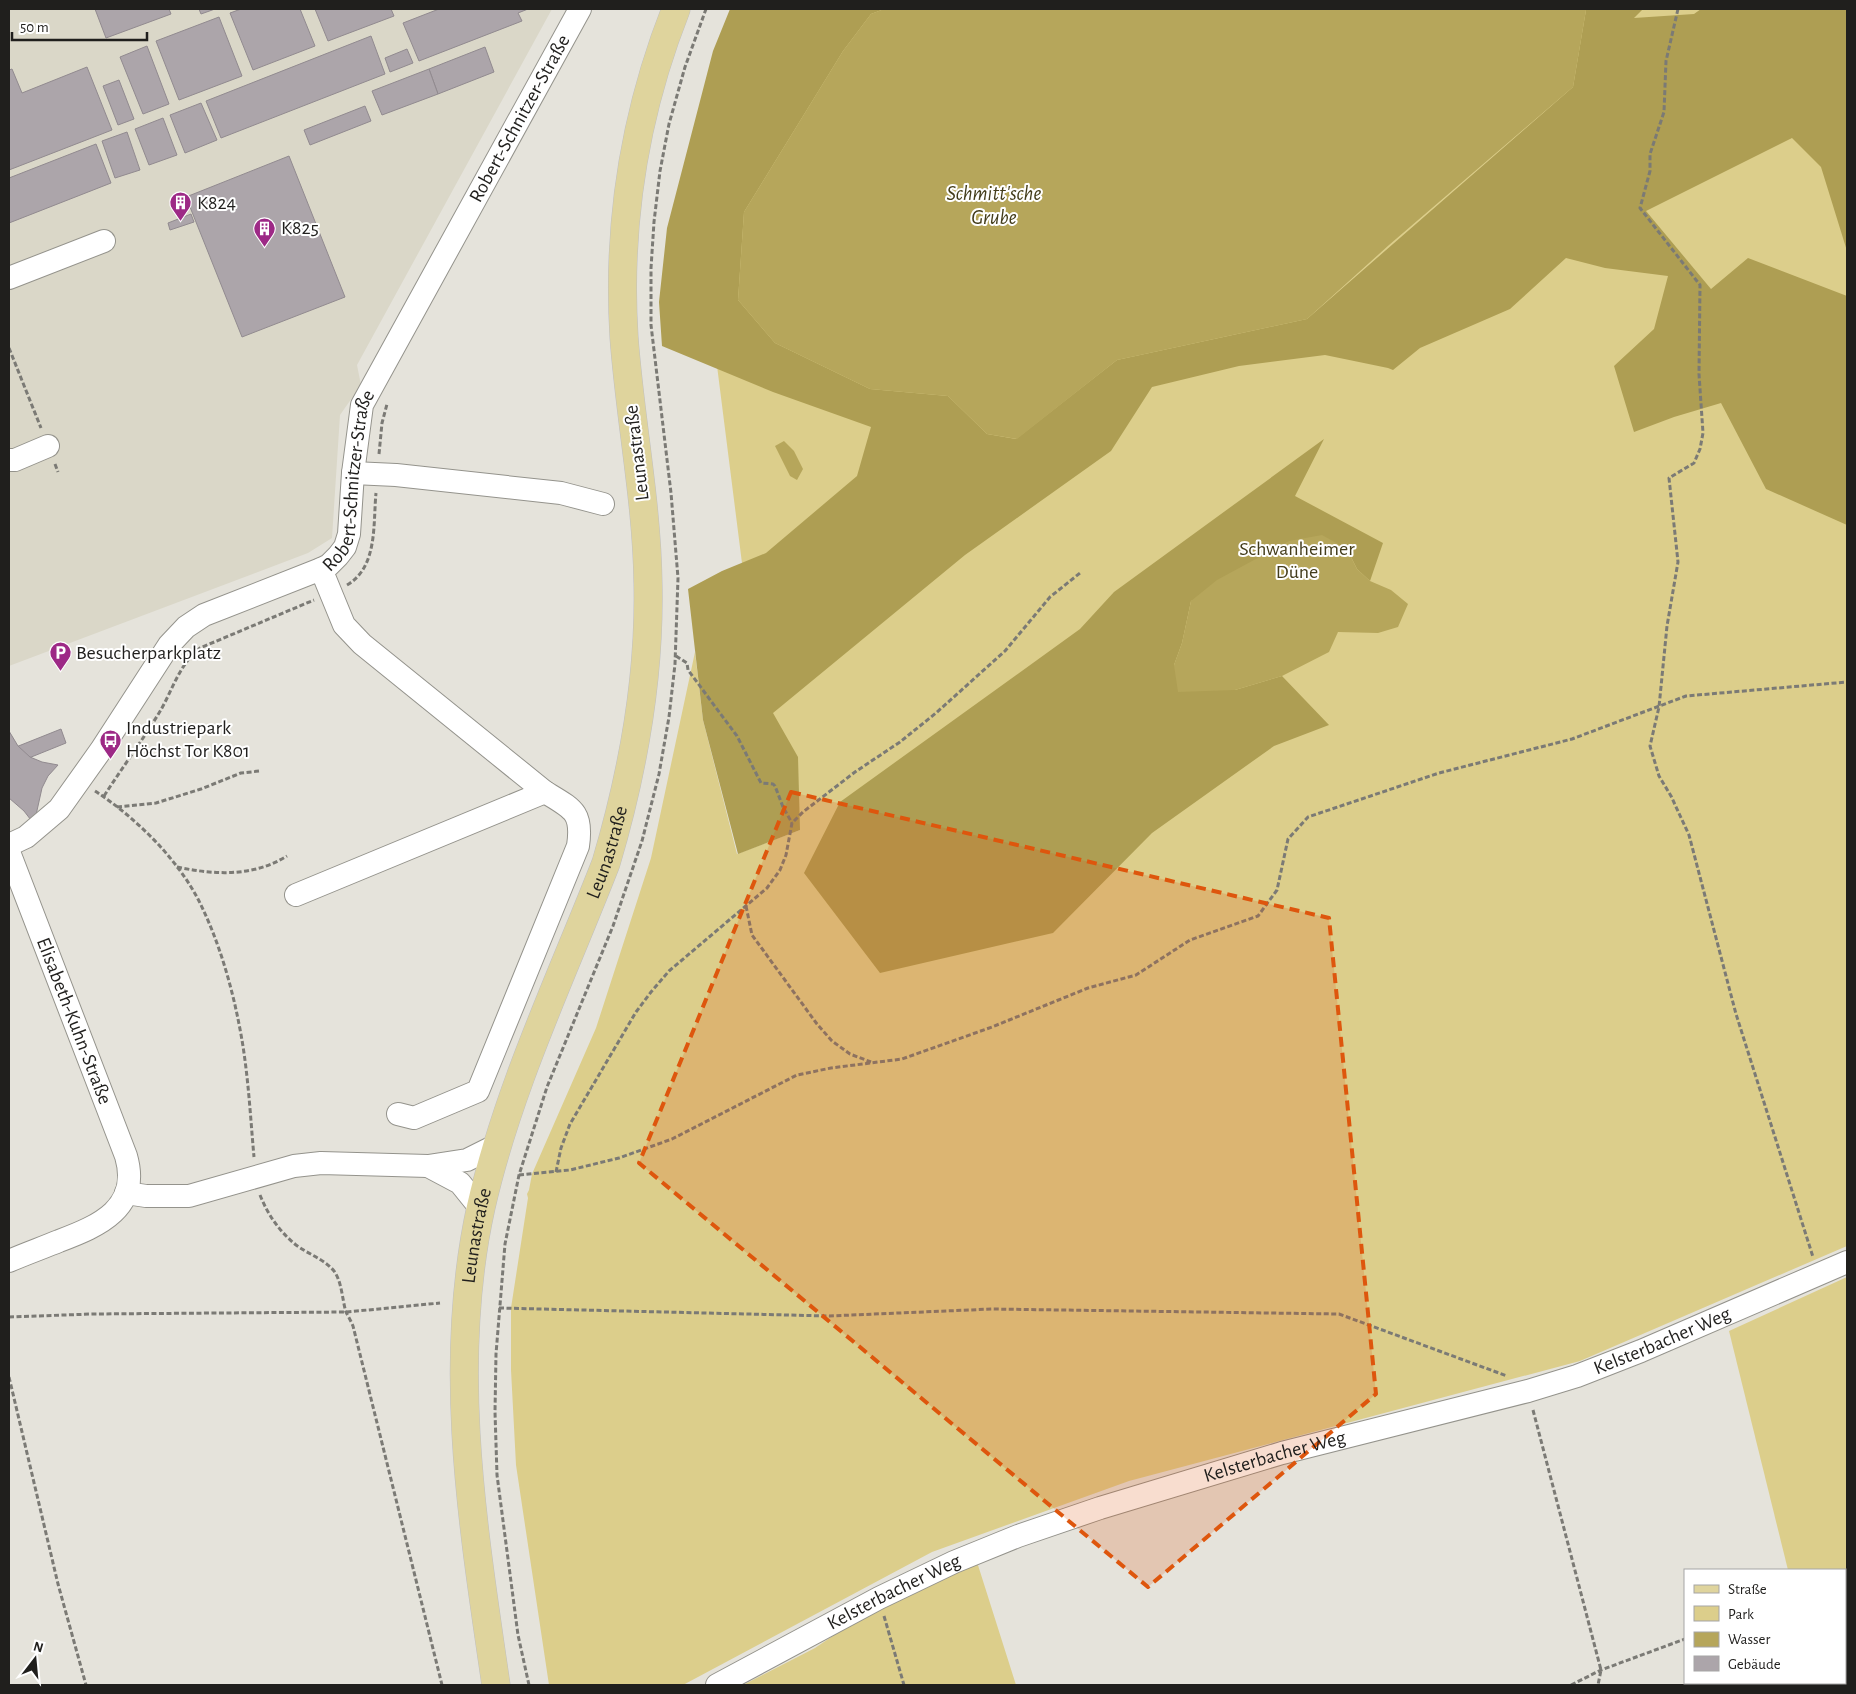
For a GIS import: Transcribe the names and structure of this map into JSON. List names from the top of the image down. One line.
{"streets":{"main road":["Leunastraße"],"street":["Robert-Schnitzer-Straße","Elisabeth-Kuhn-Straße","Kelsterbacher Weg"]},"water":["Schmitt'sche Grube"],"parks":["Schwanheimer Düne"],"places":{"building":["K824","K825"],"parking":["Besucherparkplatz"],"bus stop":["Industriepark Höchst Tor K801"]},"legend":["Straße","Park","Wasser","Gebäude"],"scale_bar":"50 m","north":"top"}
